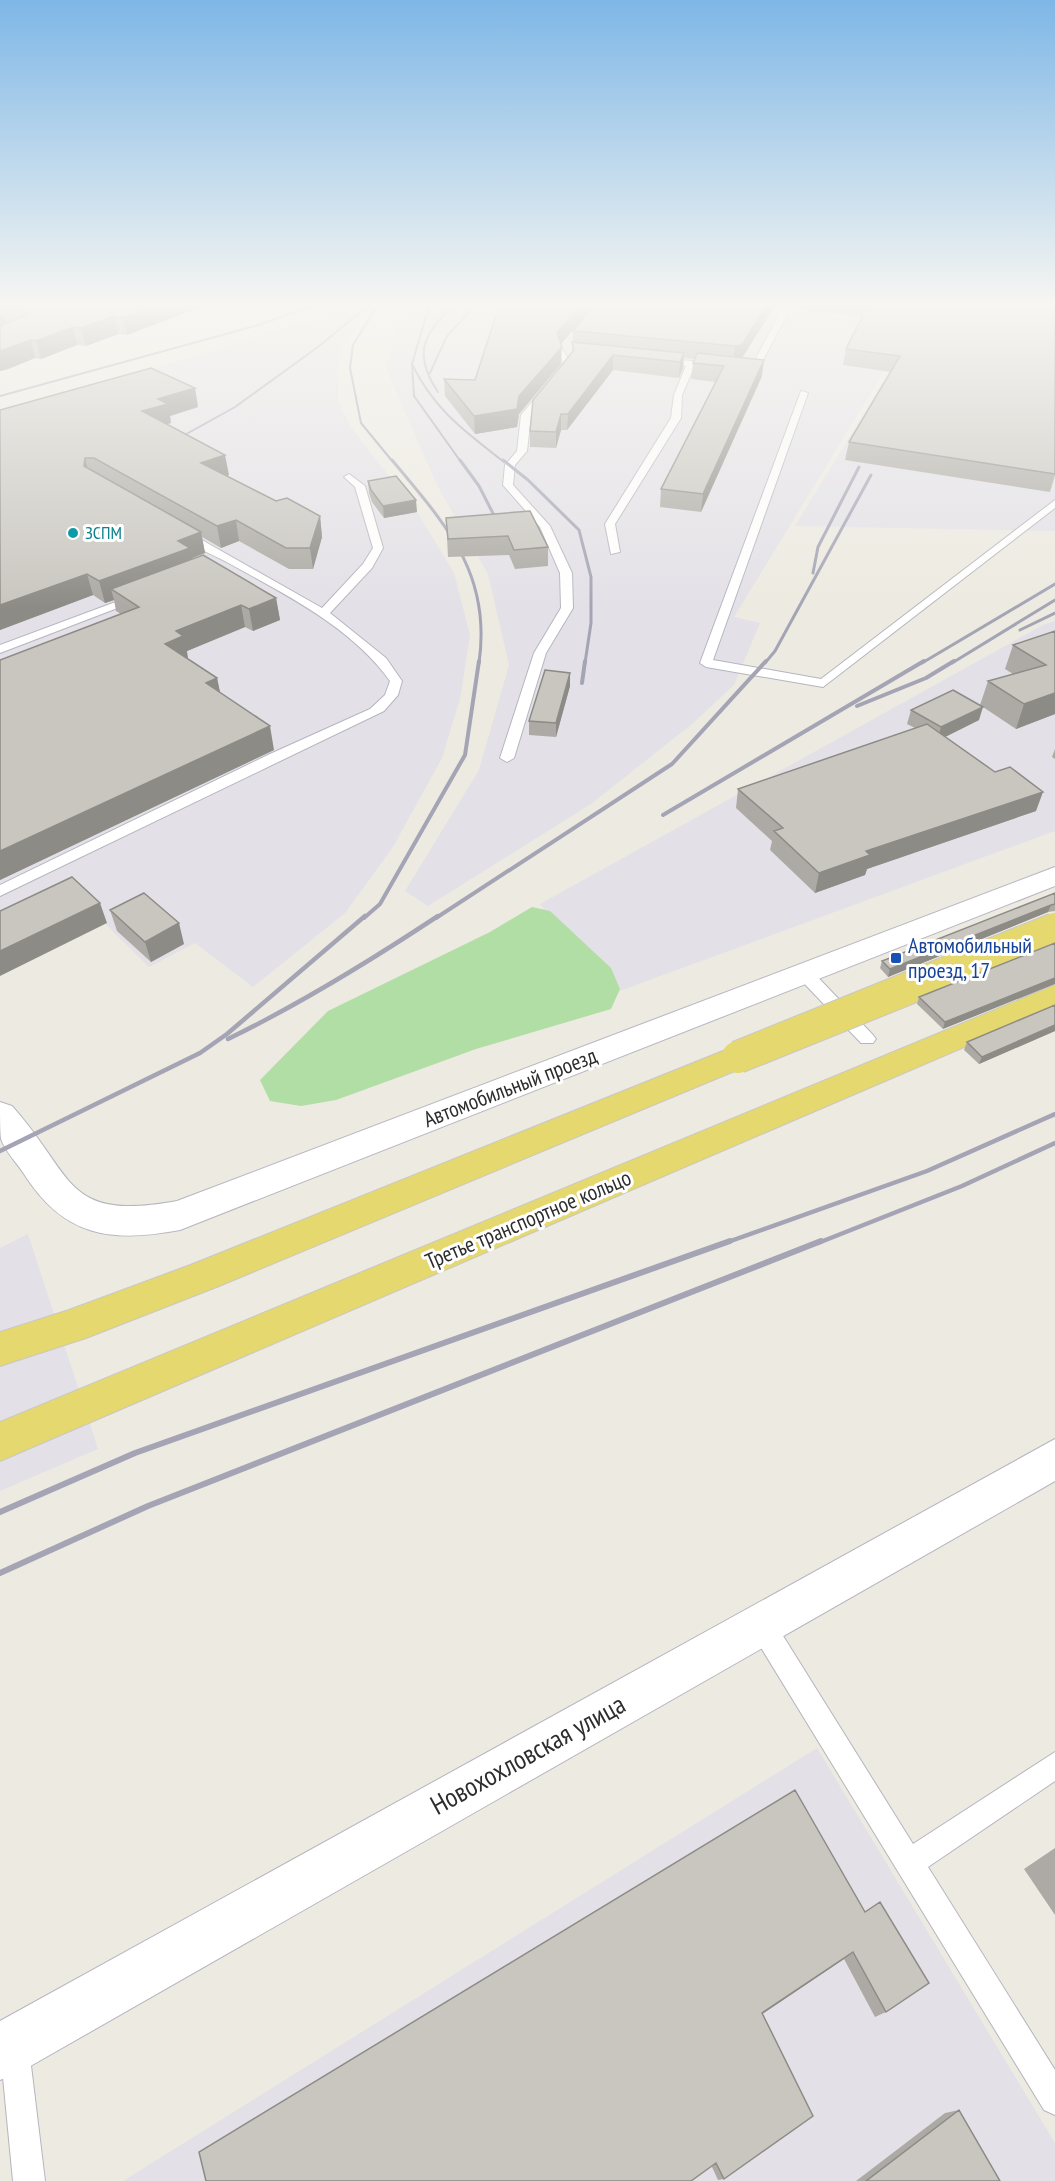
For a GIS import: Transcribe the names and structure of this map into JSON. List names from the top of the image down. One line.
{"streets":{"main road":["Третье транспортное кольцо"],"street":["Автомобильный проезд","Новохохловская улица"]},"places":{"other":["ЗСПМ"],"transit":["Автомобильный проезд, 17"]}}
